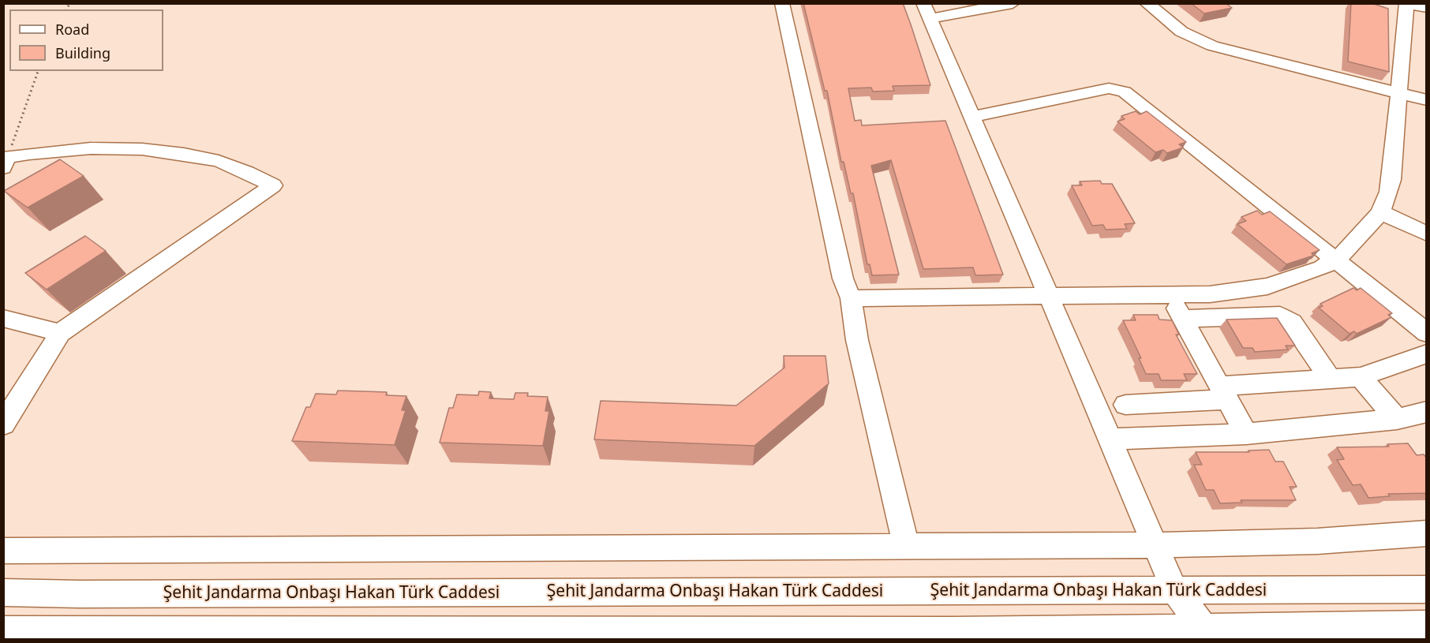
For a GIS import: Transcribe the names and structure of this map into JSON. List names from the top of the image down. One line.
{"streets":{"street":["Şehit Jandarma Onbaşı Hakan Türk Caddesi"]},"legend":["Road","Building"]}
